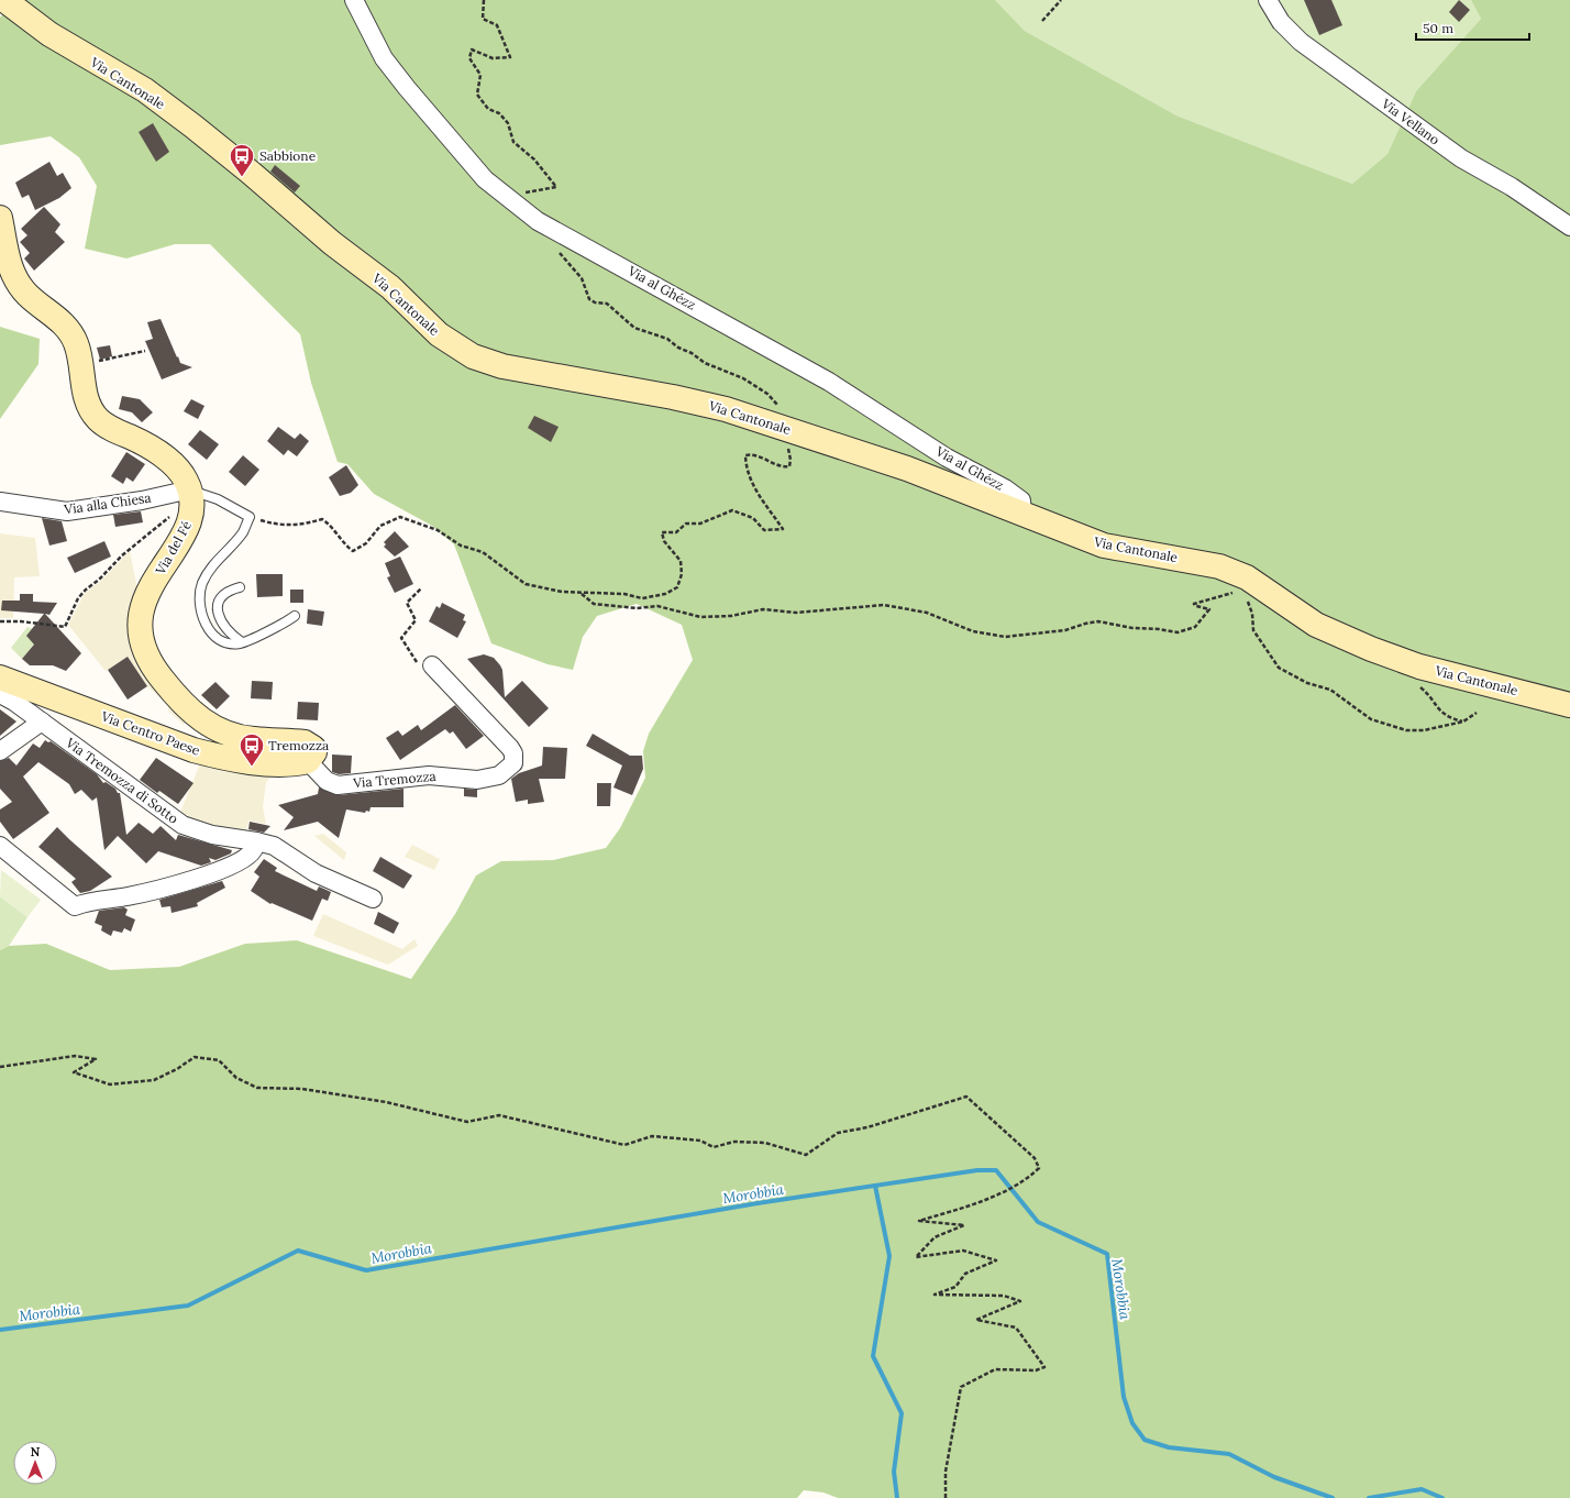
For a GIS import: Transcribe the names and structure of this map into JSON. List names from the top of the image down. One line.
{"streets":{"street":["Via Cantonale","Via Vellano","Via al Ghézz","Via alla Chiesa","Via del Fé","Via Centro Paese","Via Tremozza","Via Tremozza di Sotto"]},"crossings":[["Via Cantonale","Via al Ghézz"],["Via alla Chiesa","Via del Fé"],["Via del Fé","Via Centro Paese"],["Via del Fé","Via Tremozza"],["Via Centro Paese","Via Tremozza"]],"water":["Morobbia"],"places":{"bus stop":["Sabbione","Tremozza"]},"scale_bar":"50 m","north":"top"}
